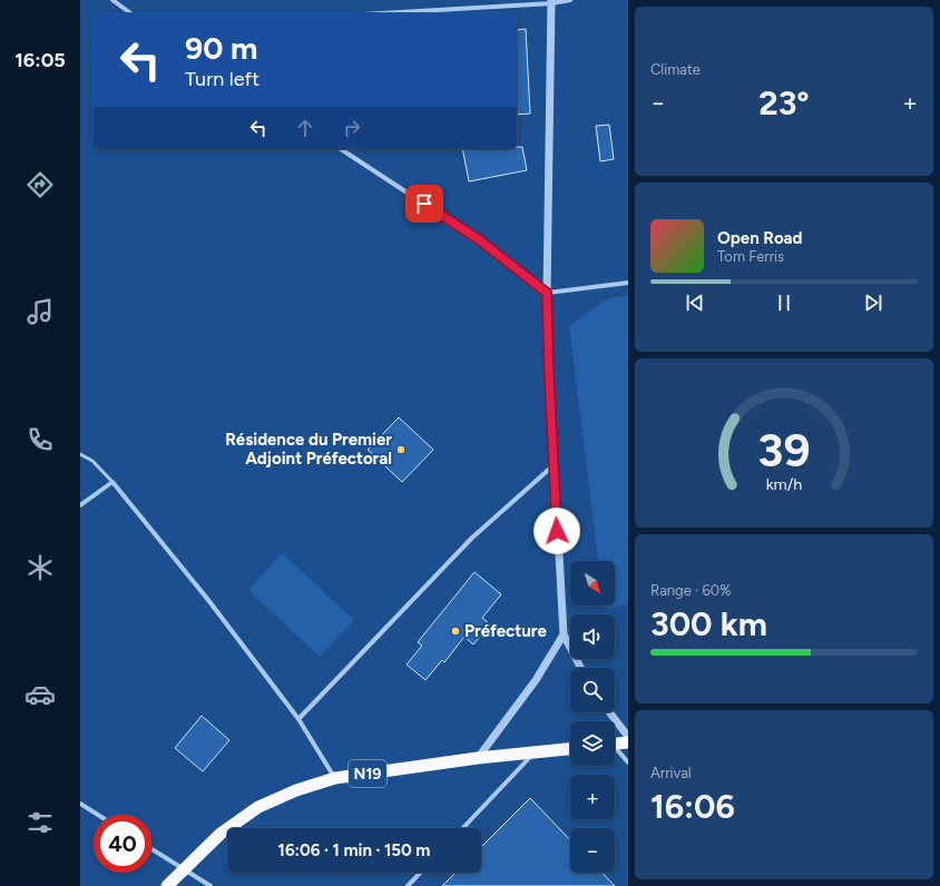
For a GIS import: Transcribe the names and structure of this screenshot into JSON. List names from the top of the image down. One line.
{"streets":{"highway":["N19"]},"places":["Résidence du Premier Adjoint Préfectoral","Préfecture"],"north":"bottom right","page":{"tabs":"16:05","tile":["Climate",["Range · 60%","300 km"],["Arrival","16:06"]],"turn":["90 m","Turn left"],"heat":["−","23°","+"],"song":["Open Road","Tom Ferris"],"map_buttons":["+","−"],"limit":"40","trip":"16:06 · 1 min · 150 m","gauge":["39","km/h"]}}
